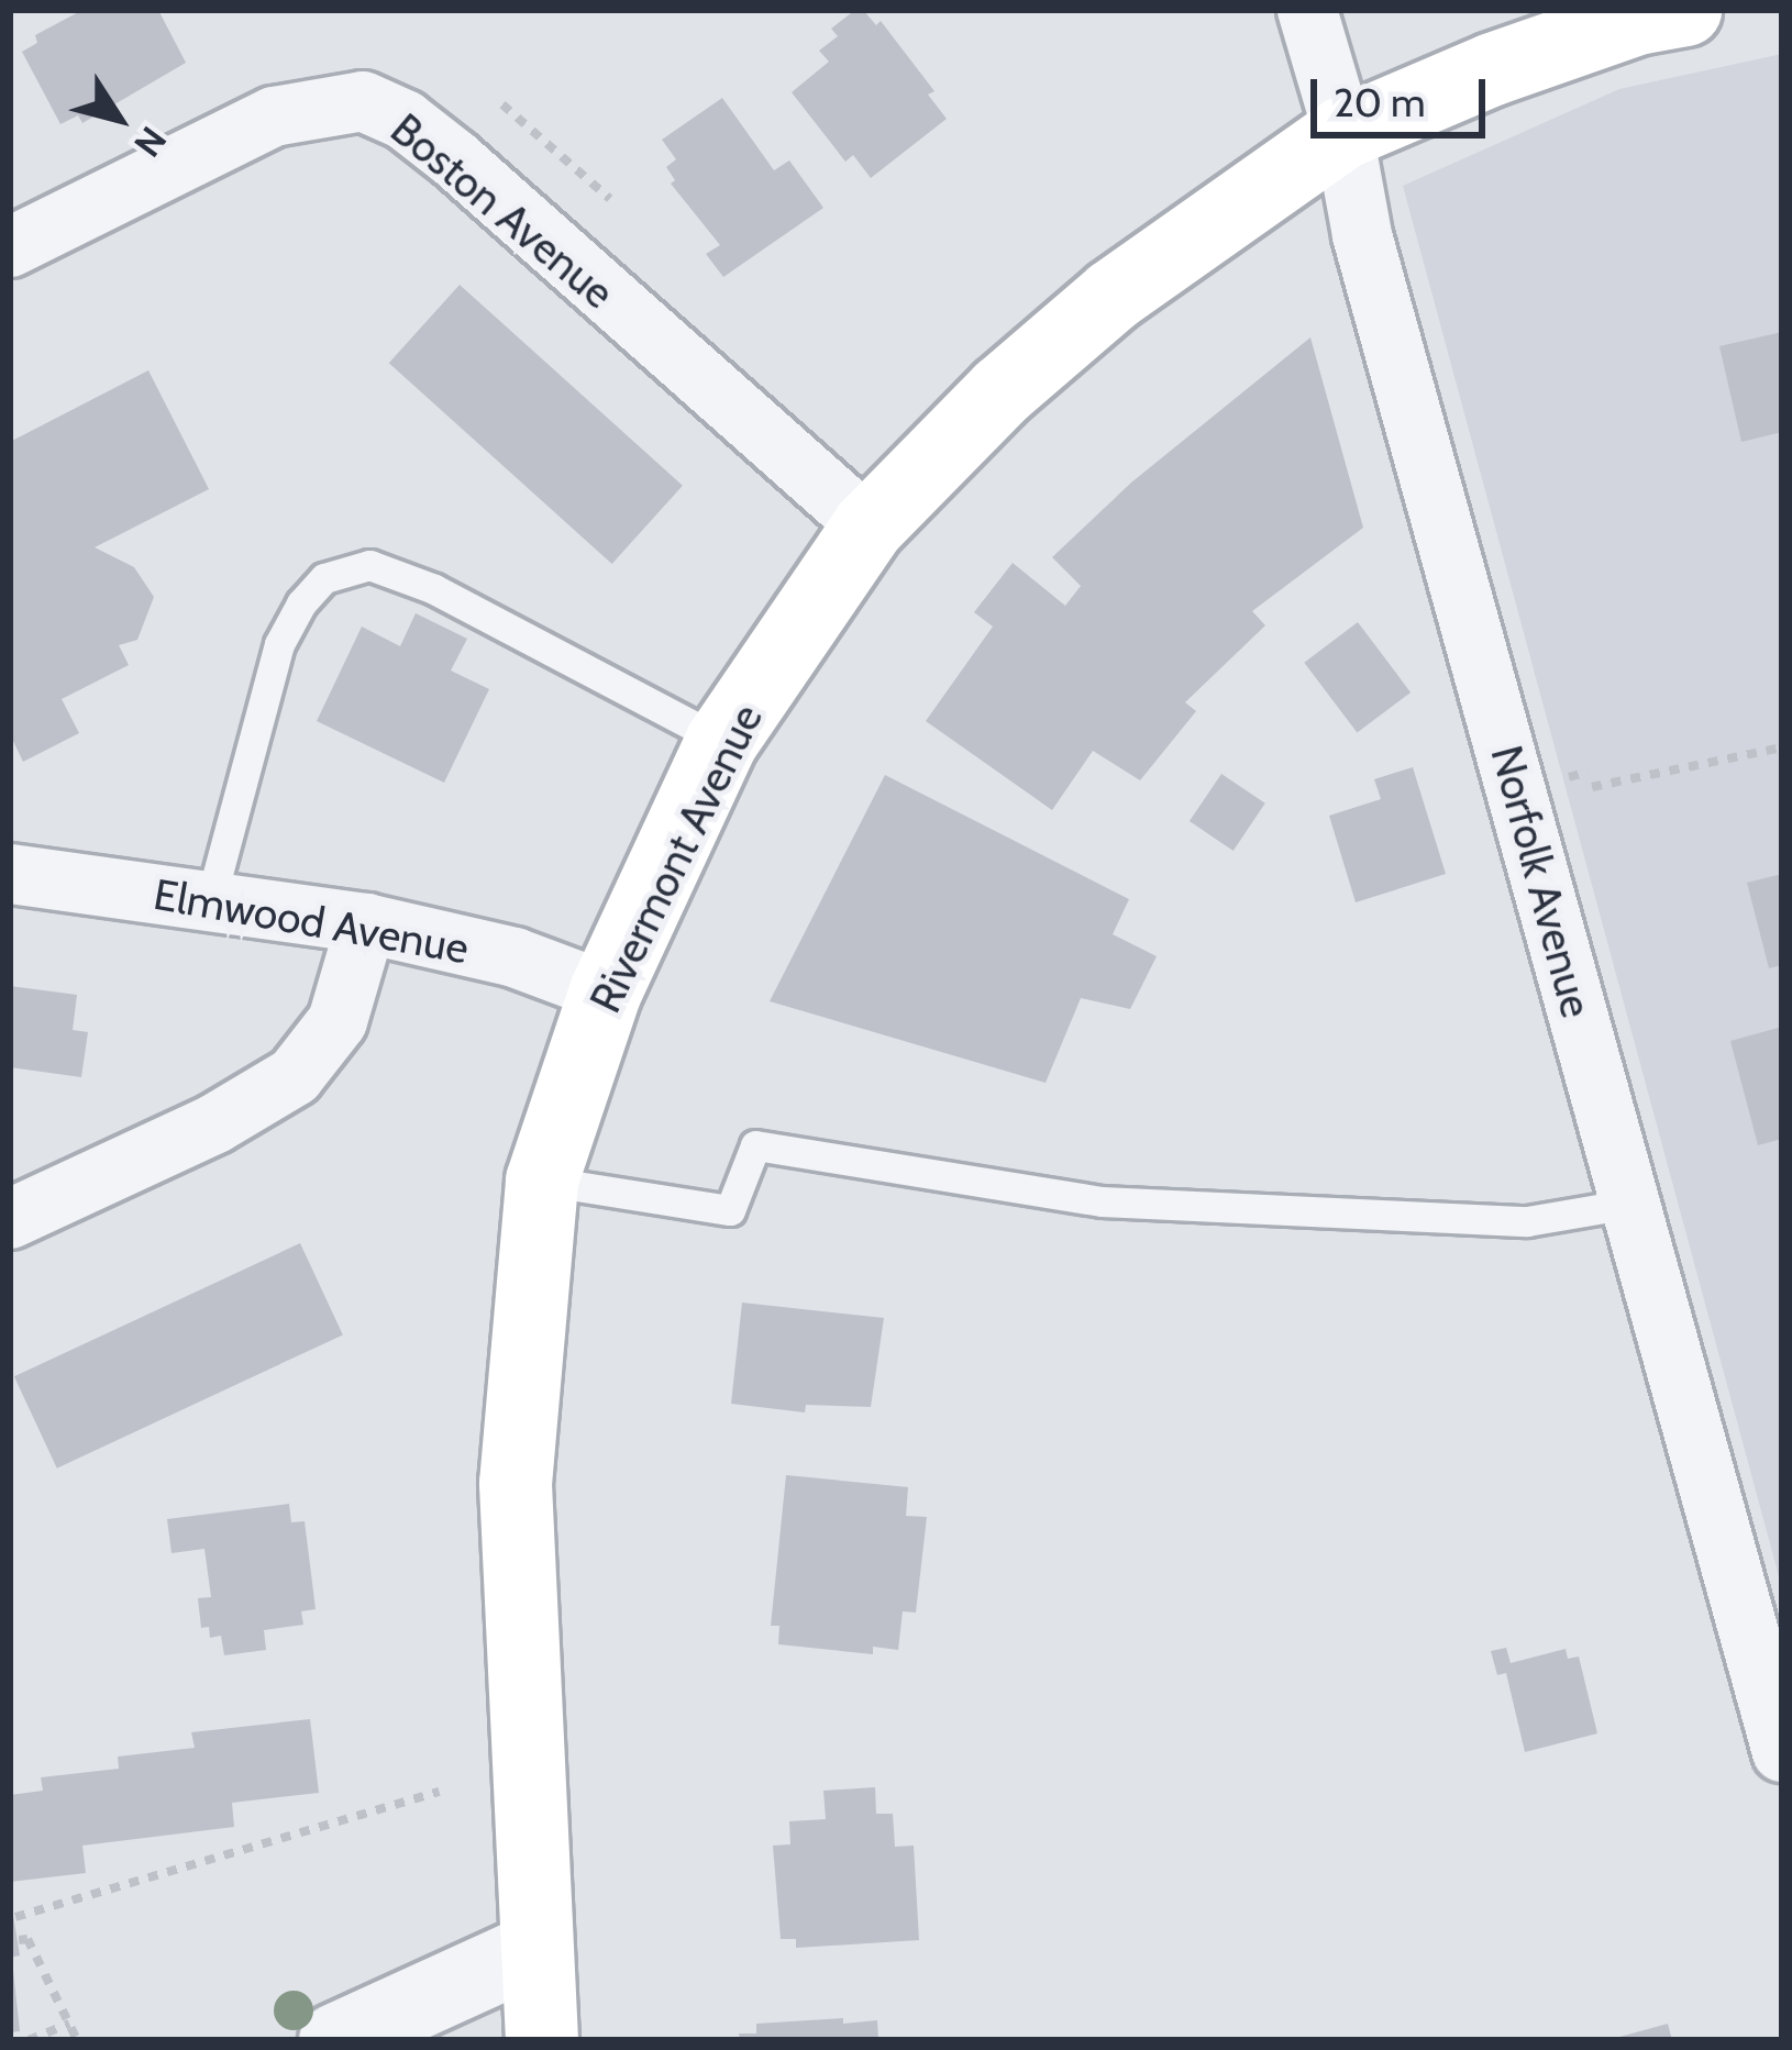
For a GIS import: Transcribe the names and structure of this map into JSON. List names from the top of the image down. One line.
{"streets":{"main road":["Rivermont Avenue"],"street":["Boston Avenue","Norfolk Avenue","Elmwood Avenue"]},"crossings":[["Boston Avenue","Rivermont Avenue"],["Rivermont Avenue","Norfolk Avenue"],["Rivermont Avenue","Elmwood Avenue"]],"scale_bar":"20 m","north":"bottom right"}
